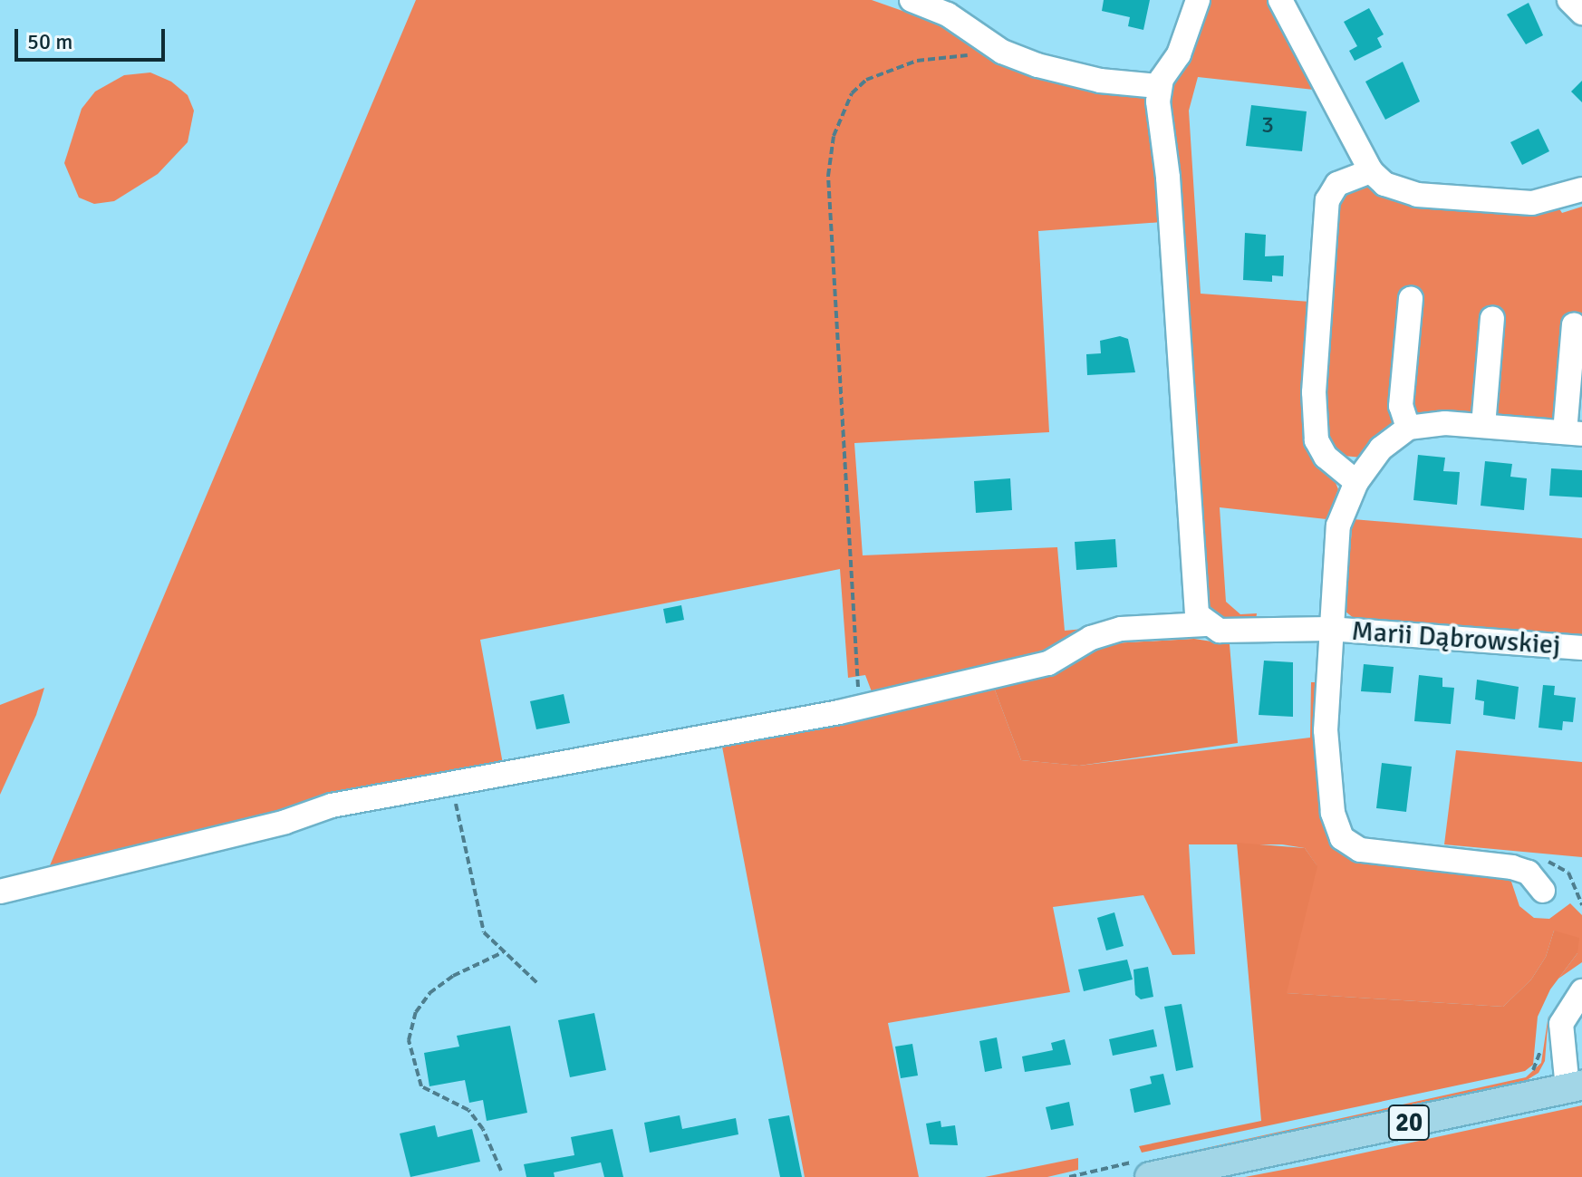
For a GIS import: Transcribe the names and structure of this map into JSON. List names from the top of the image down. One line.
{"streets":{"main road":["20"],"street":["Marii Dąbrowskiej"]},"house_numbers":["3"],"scale_bar":"50 m"}
